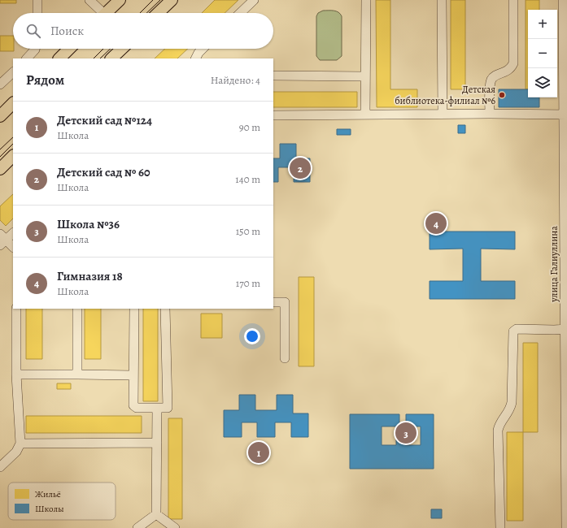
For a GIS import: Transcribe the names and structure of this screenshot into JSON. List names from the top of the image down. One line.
{"streets":{"street":["улица Галиуллина"]},"places":["Детская библиотека-филиал №6"],"legend":["Жильё","Школы"],"page":{"map_buttons":["+","−"],"search":"Поиск","heading":["Рядом","Найдено: 4"],"list":[{"mark":"1","name":"Детский сад №124","note":"Школа","value":"90 m"},{"mark":"2","name":"Детский сад № 60","note":"Школа","value":"140 m"},{"mark":"3","name":"Школа №36","note":"Школа","value":"150 m"},{"mark":"4","name":"Гимназия 18","note":"Школа","value":"170 m"}],"pins":["2","4","3","1"]}}
